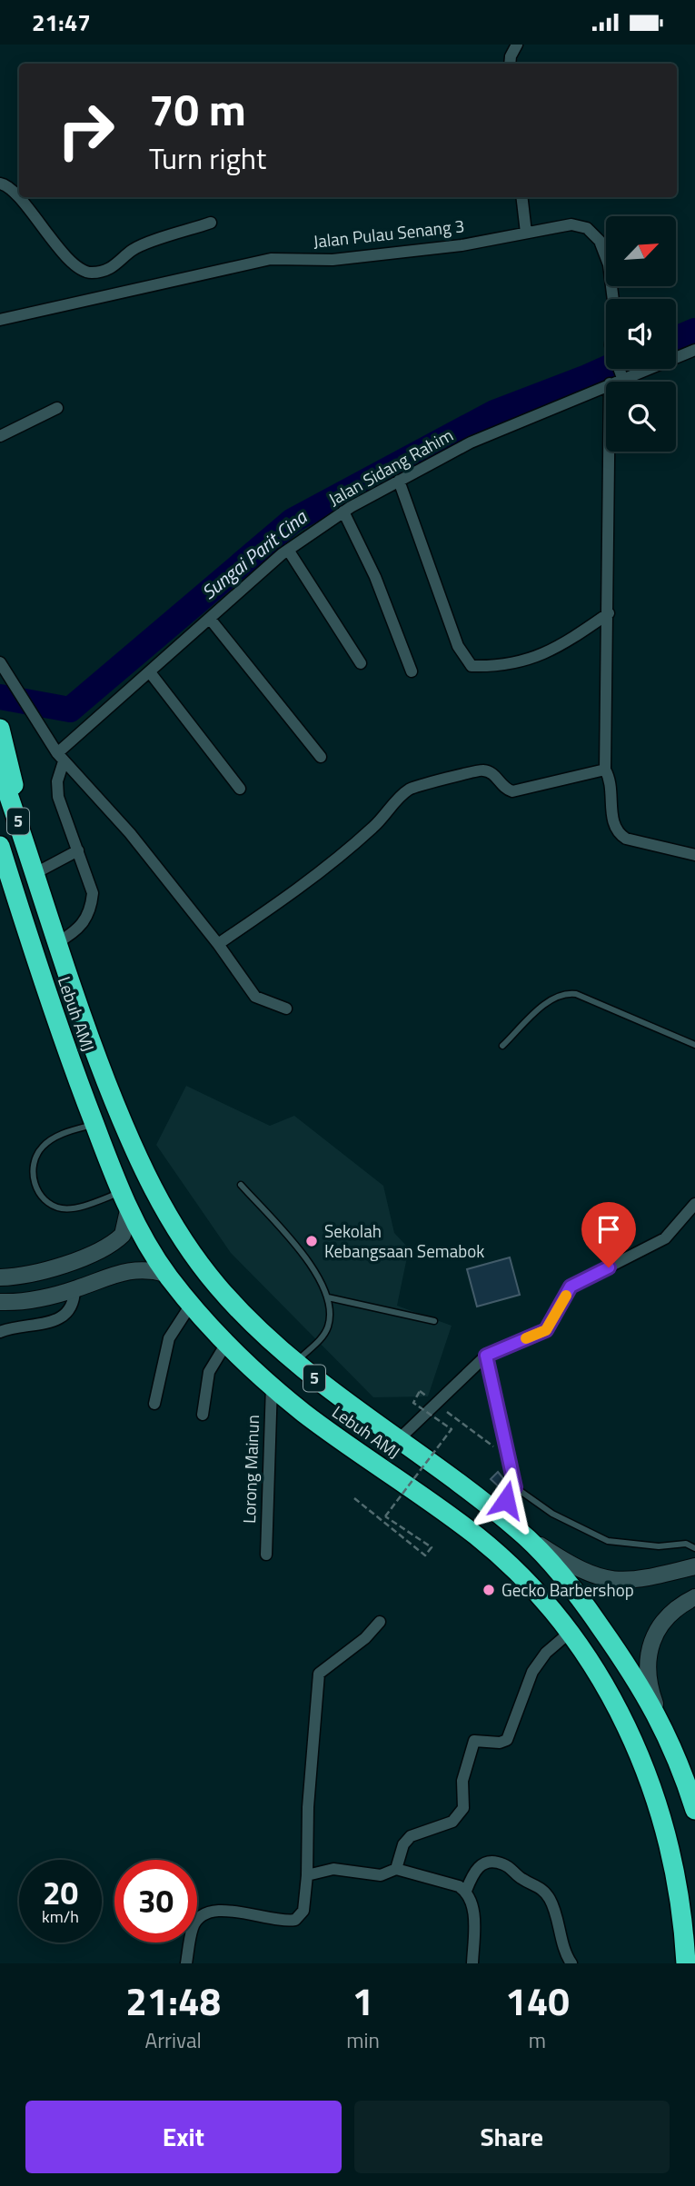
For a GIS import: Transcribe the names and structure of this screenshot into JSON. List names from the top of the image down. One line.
{"streets":{"highway":["5","Lebuh AMJ"],"street":["Jalan Pulau Senang 3","Jalan Sidang Rahim","Lorong Mainun"]},"crossings":[["Jalan Pulau Senang 3","Jalan Sidang Rahim"],["Lebuh AMJ","Lorong Mainun"]],"water":["Sungai Parit Cina"],"places":["Sekolah Kebangsaan Semabok","Gecko Barbershop"],"north":"top right","page":{"status":"21:47","turn":["70 m","Turn right"],"speed":"20 km/h","limit":"30","eta":["21:48","Arrival","1","min","140","m"],"buttons":["Exit","Share"]}}
